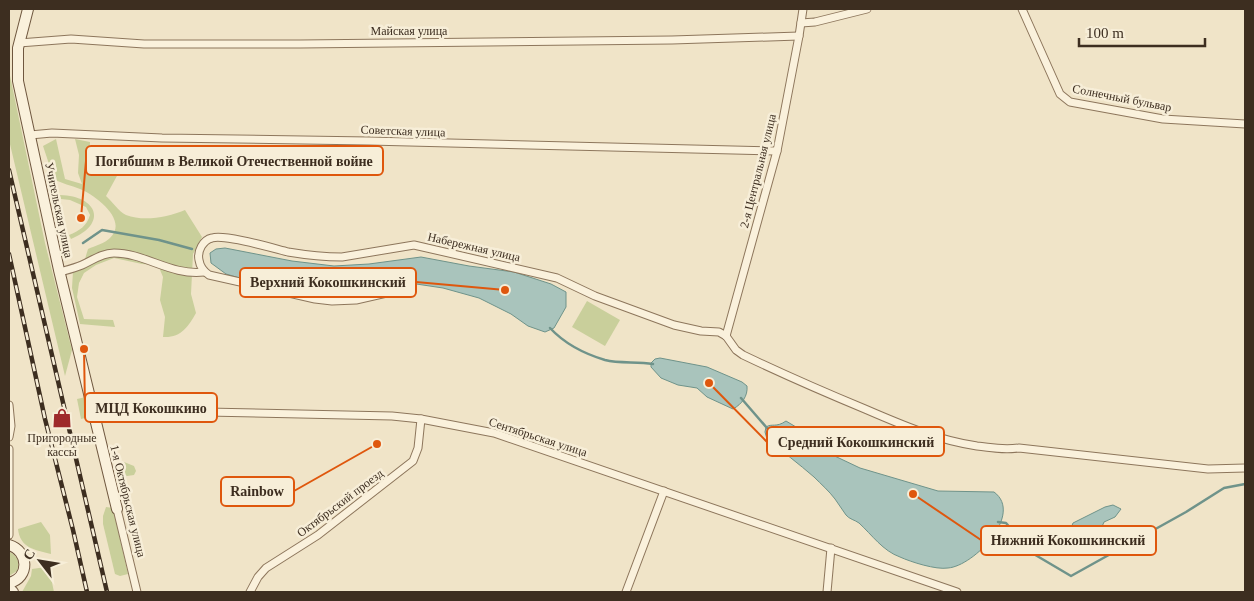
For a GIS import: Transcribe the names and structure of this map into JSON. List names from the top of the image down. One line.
{"streets":{"street":["Майская улица","Солнечный бульвар","Советская улица","2-я Центральная улица","Учительская улица","Набережная улица","Сентябрьская улица","1-я Октябрьская улица","Октябрьский проезд"]},"crossings":[["Майская улица","2-я Центральная улица"],["Майская улица","Учительская улица"],["Советская улица","2-я Центральная улица"],["Советская улица","Учительская улица"],["2-я Центральная улица","Набережная улица"],["Учительская улица","Сентябрьская улица"],["Учительская улица","1-я Октябрьская улица"],["Сентябрьская улица","1-я Октябрьская улица"],["Сентябрьская улица","Октябрьский проезд"]],"places":{"other":["Погибшим в Великой Отечественной войне","Верхний Кокошкинский","МЦД Кокошкино","Средний Кокошкинский","Rainbow","Нижний Кокошкинский"],"shop":["Пригородные кассы"]},"scale_bar":"100 m","north":"top left"}
